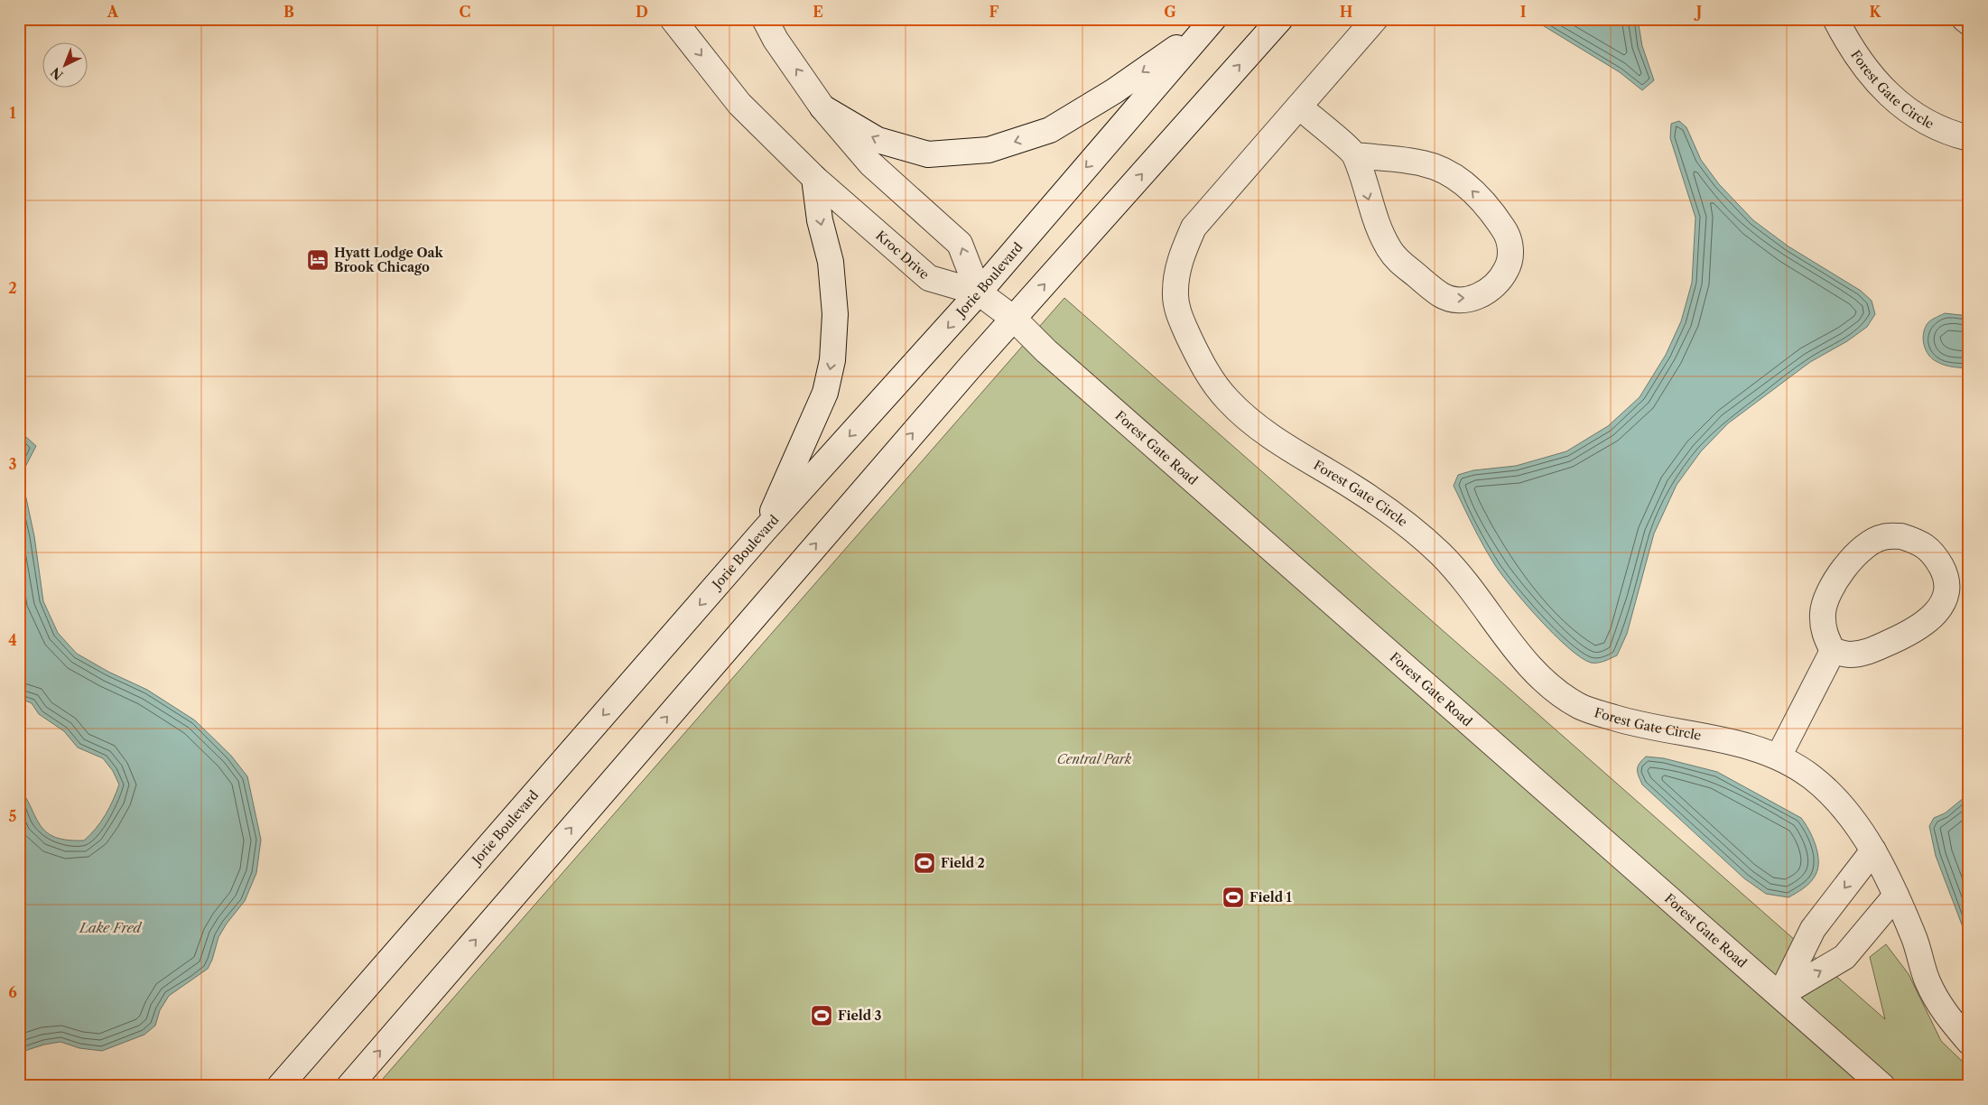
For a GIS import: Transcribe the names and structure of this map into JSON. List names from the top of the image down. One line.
{"streets":{"street":["Forest Gate Circle","Kroc Drive","Jorie Boulevard","Forest Gate Road"]},"crossings":[["Kroc Drive","Jorie Boulevard"],["Kroc Drive","Forest Gate Road"],["Jorie Boulevard","Forest Gate Road"]],"water":["Lake Fred"],"parks":["Central Park"],"places":{"hotel":["Hyatt Lodge Oak Brook Chicago"],"sports":["Field 2","Field 1","Field 3"]},"north":"bottom left","grid":{"columns":["A","B","C","D","E","F","G","H","I","J","K"],"rows":["1","2","3","4","5","6"]}}
